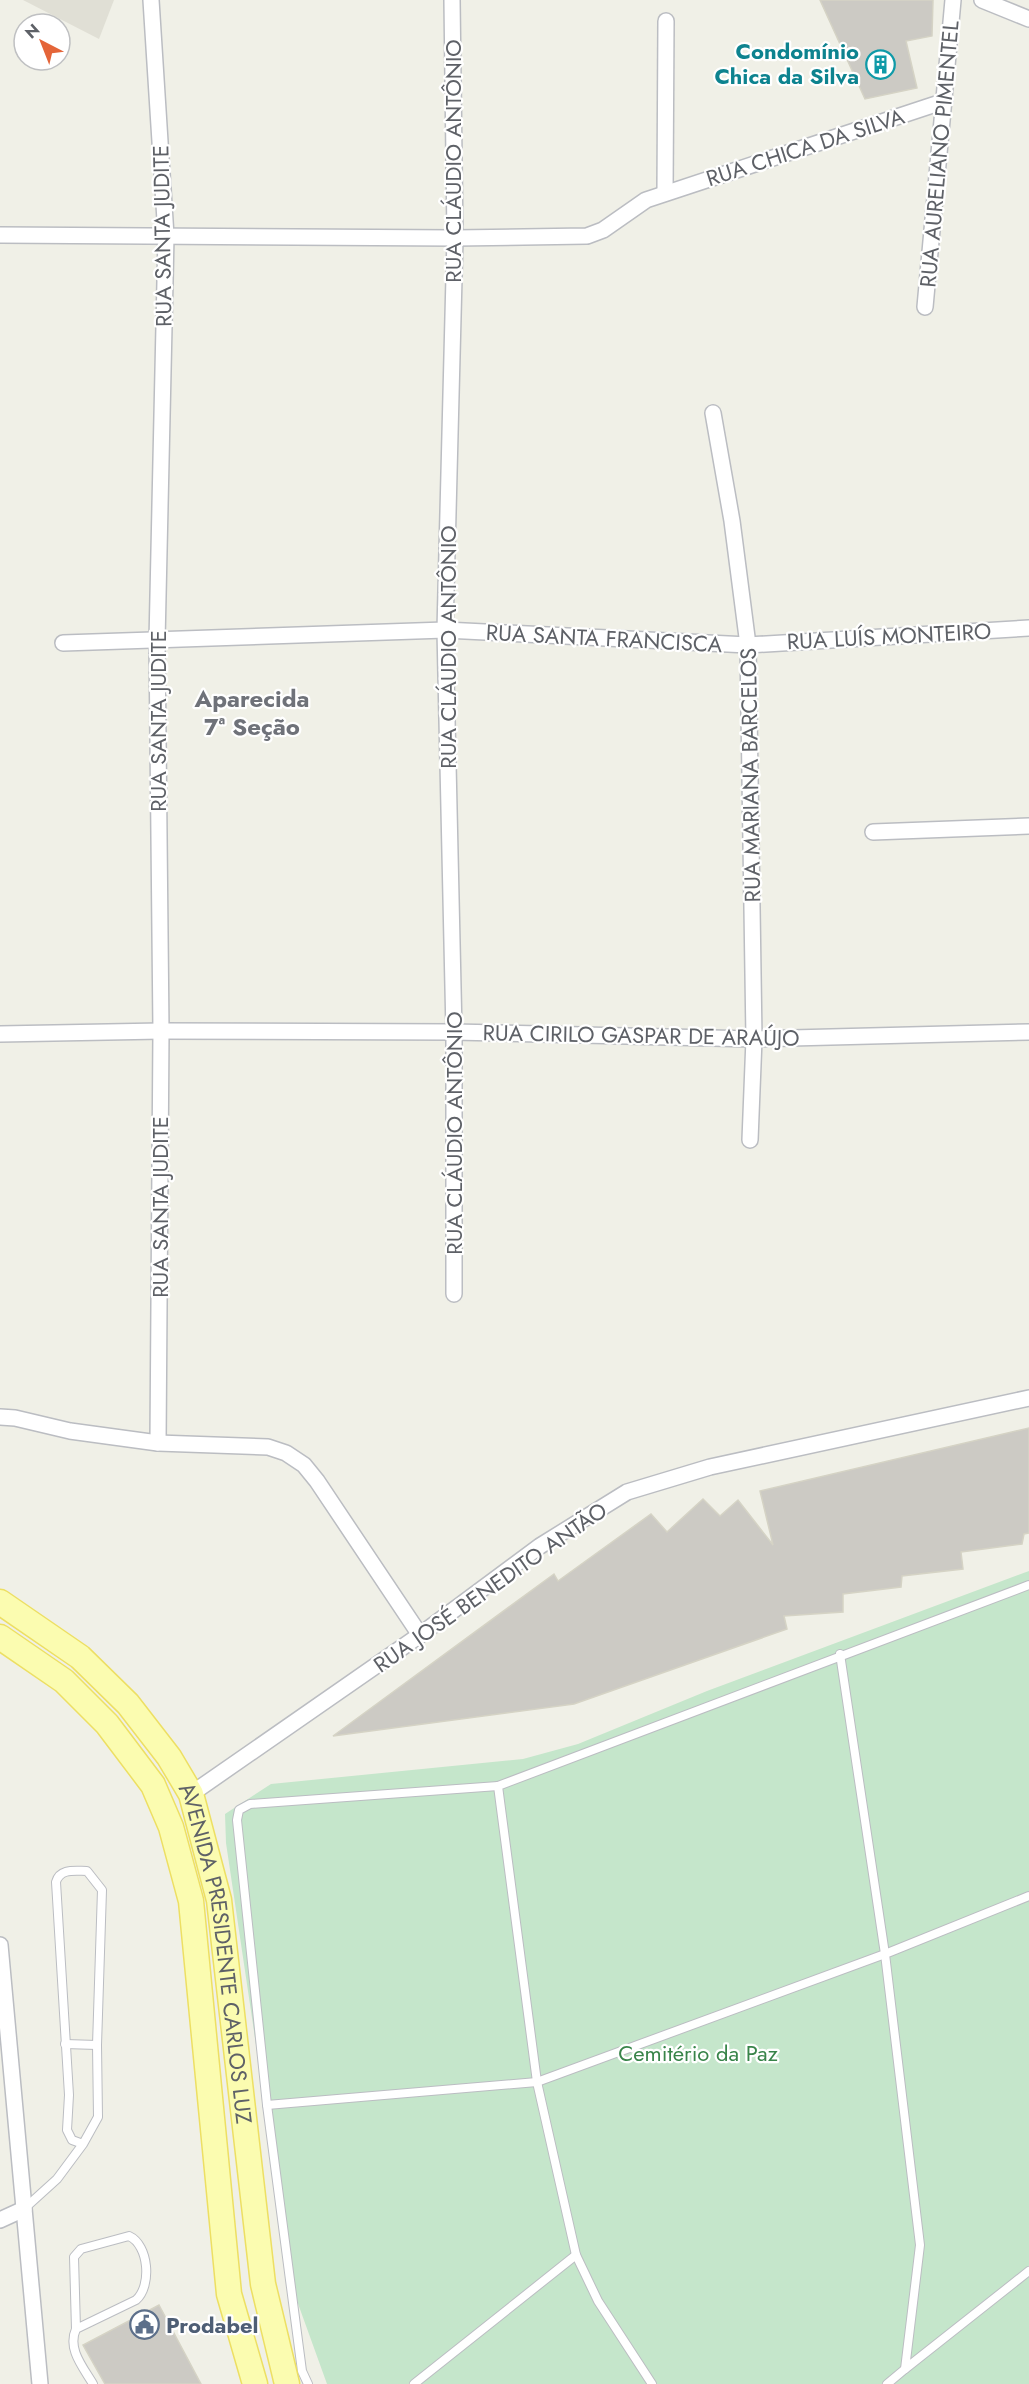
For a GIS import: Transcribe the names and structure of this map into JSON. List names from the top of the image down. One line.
{"streets":{"main road":["AVENIDA PRESIDENTE CARLOS LUZ"],"street":["RUA CHICA DA SILVA","RUA AURELIANO PIMENTEL","RUA CLÁUDIO ANTÔNIO","RUA SANTA JUDITE","RUA LUÍS MONTEIRO","RUA SANTA FRANCISCA","RUA MARIANA BARCELOS","RUA CIRILO GASPAR DE ARAÚJO","RUA JOSÉ BENEDITO ANTÃO"]},"crossings":[["RUA CHICA DA SILVA","RUA AURELIANO PIMENTEL"],["RUA CHICA DA SILVA","RUA CLÁUDIO ANTÔNIO"],["RUA CHICA DA SILVA","RUA SANTA JUDITE"],["RUA CLÁUDIO ANTÔNIO","RUA SANTA FRANCISCA"],["RUA CLÁUDIO ANTÔNIO","RUA CIRILO GASPAR DE ARAÚJO"],["RUA SANTA JUDITE","RUA SANTA FRANCISCA"],["RUA SANTA JUDITE","RUA CIRILO GASPAR DE ARAÚJO"],["RUA LUÍS MONTEIRO","RUA SANTA FRANCISCA"],["RUA LUÍS MONTEIRO","RUA MARIANA BARCELOS"],["RUA SANTA FRANCISCA","RUA MARIANA BARCELOS"],["RUA MARIANA BARCELOS","RUA CIRILO GASPAR DE ARAÚJO"],["RUA JOSÉ BENEDITO ANTÃO","AVENIDA PRESIDENTE CARLOS LUZ"]],"districts":["Aparecida 7ª Seção"],"parks":["Cemitério da Paz"],"places":{"building":["Condomínio Chica da Silva"],"public building":["Prodabel"]},"north":"top left"}
